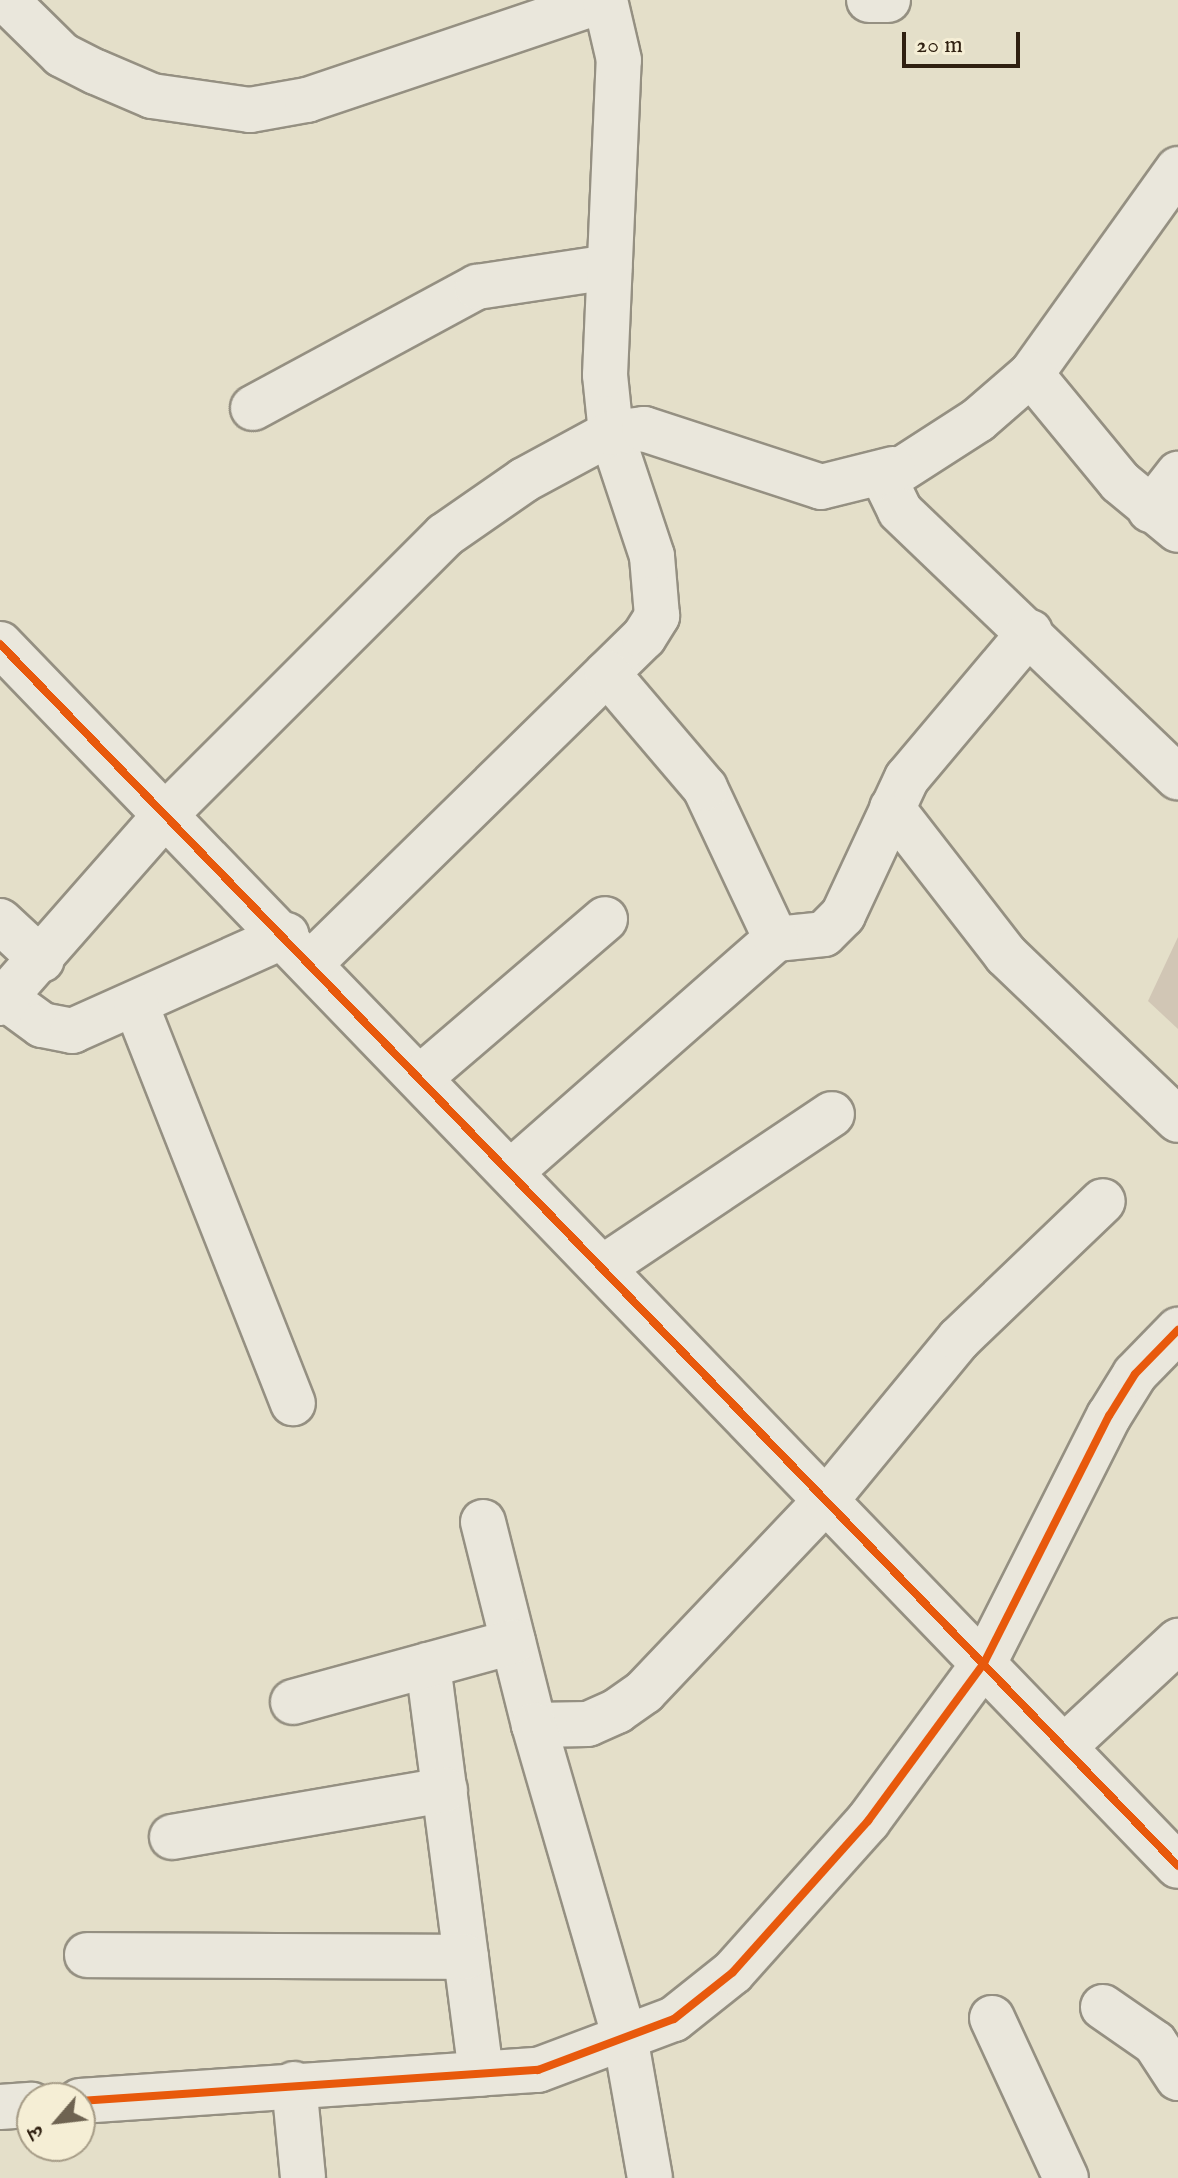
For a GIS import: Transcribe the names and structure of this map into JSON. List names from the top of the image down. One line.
{"scale_bar":"20 m","north":"bottom left"}
